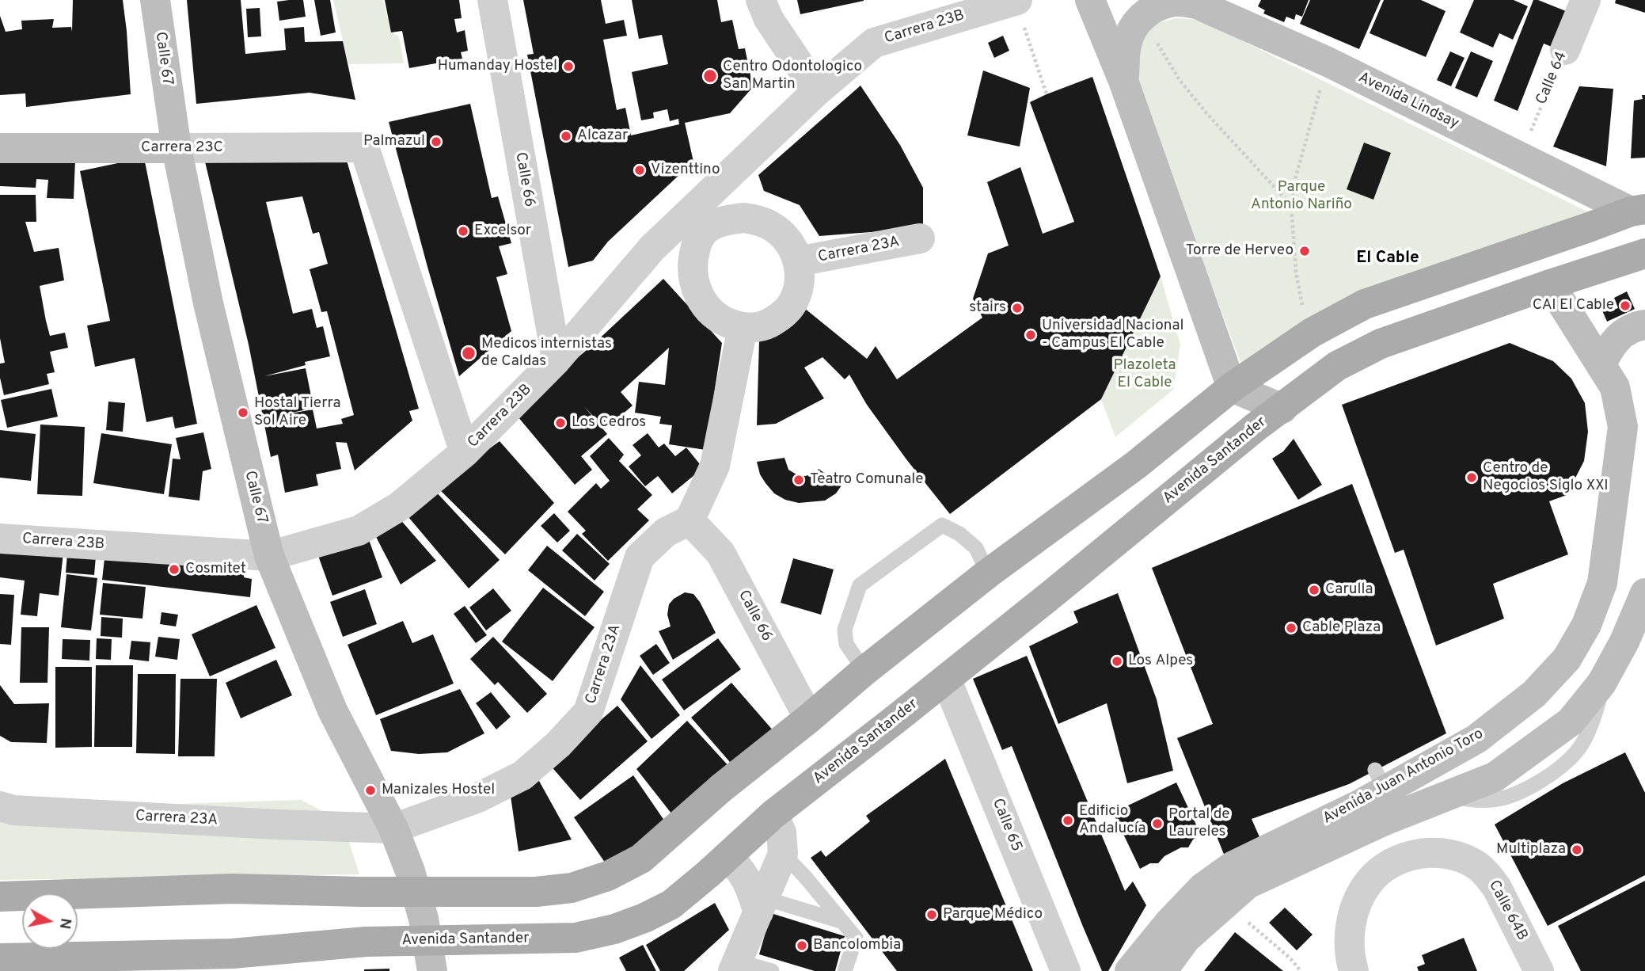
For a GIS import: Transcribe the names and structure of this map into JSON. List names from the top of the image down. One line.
{"streets":{"main road":["Calle 67","Avenida Lindsay","Carrera 23C","Avenida Santander","Avenida Juan Antonio Toro"],"street":["Carrera 23B","Calle 64","Calle 66","Carrera 23A","Calle 65","Calle 64B"]},"crossings":[["Carrera 23B","Calle 67"],["Carrera 23B","Carrera 23C"],["Carrera 23B","Calle 66"],["Calle 67","Carrera 23C"],["Calle 67","Carrera 23A"],["Calle 64","Avenida Lindsay"],["Calle 66","Carrera 23A"],["Avenida Santander","Avenida Juan Antonio Toro"],["Avenida Santander","Calle 65"]],"districts":["El Cable"],"parks":["Parque Antonio Nariño","Plazoleta El Cable"],"places":["Humanday Hostel","Centro Odontologico San Martin","Alcazar","Palmazul","Vizenttino","Excelsor","Torre de Herveo","CAI El Cable","stairs","Universidad Nacional - Campus El Cable","Medicos internistas de Caldas","Hostal Tierra Sol Aire","Los Cedros","Centro de Negocios Siglo XXI","Teatro Comunale","Cosmitet","Carulla","Cable Plaza","Los Alpes","Manizales Hostel","Edificio Andalucía","Portal de Laureles","Multiplaza","Parque Médico","Bancolombia"],"north":"right"}
